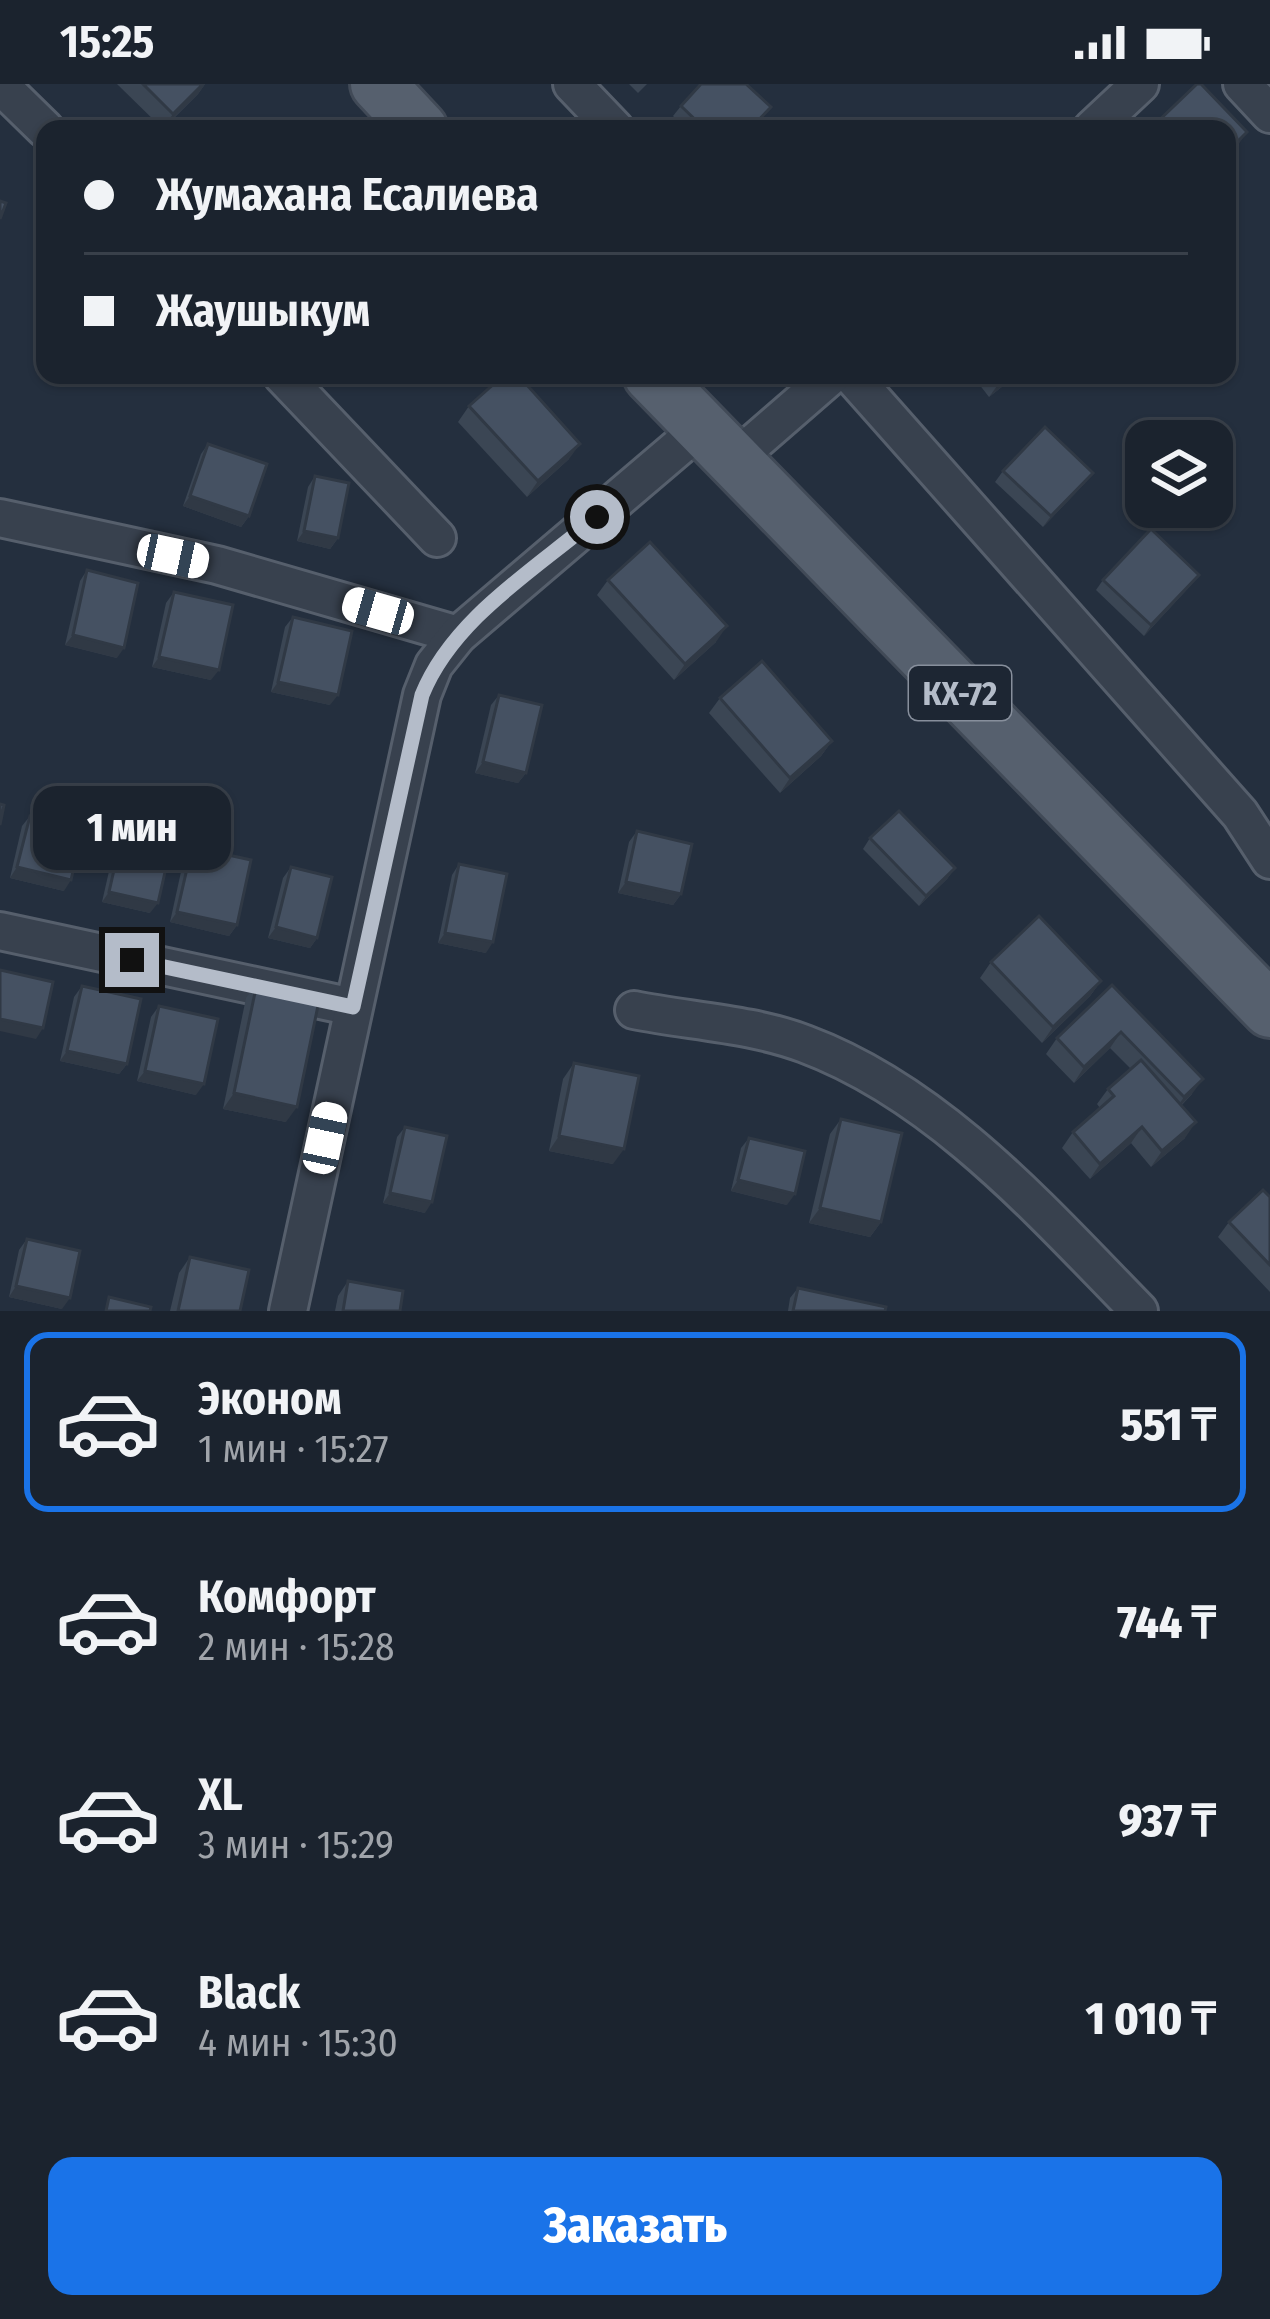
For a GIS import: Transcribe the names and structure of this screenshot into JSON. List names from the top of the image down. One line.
{"streets":{"main road":["КХ-72"]},"page":{"status":"15:25","banner":["Жумахана Есалиева","Жаушыкум"],"bubble":"1 мин","list":[{"name":"Эконом","note":"1 мин · 15:27","value":"551 ₸"},{"name":"Комфорт","note":"2 мин · 15:28","value":"744 ₸"},{"name":"XL","note":"3 мин · 15:29","value":"937 ₸"},{"name":"Black","note":"4 мин · 15:30","value":"1 010 ₸"}],"buttons":"Заказать"}}
